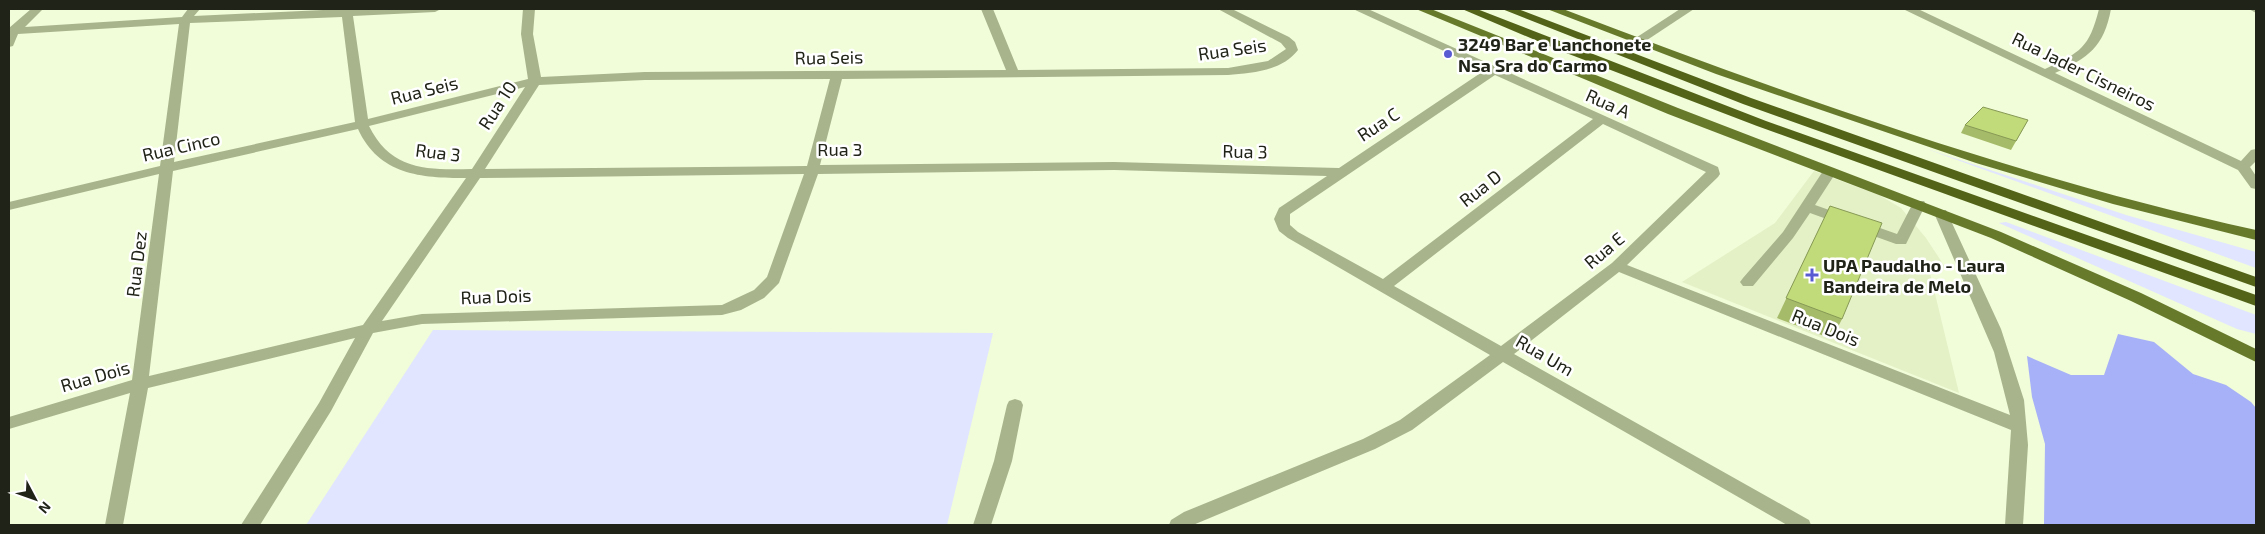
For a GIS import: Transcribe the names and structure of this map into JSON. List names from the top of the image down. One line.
{"streets":{"street":["Rua Seis","Rua Jader Cisneiros","Rua A","Rua 10","Rua C","Rua Cinco","Rua 3","Rua D","Rua E","Rua Dez","Rua Dois","Rua Um"]},"crossings":[["Rua Seis","Rua 10"],["Rua Seis","Rua Cinco"],["Rua Seis","Rua 3"],["Rua Seis","Rua Dois"],["Rua A","Rua C"],["Rua A","Rua D"],["Rua A","Rua E"],["Rua 10","Rua 3"],["Rua 10","Rua Dois"],["Rua C","Rua 3"],["Rua C","Rua Um"],["Rua Cinco","Rua 3"],["Rua Cinco","Rua Dez"],["Rua 3","Rua Dois"],["Rua D","Rua Um"],["Rua E","Rua Dois"],["Rua E","Rua Um"],["Rua Dez","Rua Dois"]],"places":{"other":["3249 Bar e Lanchonete Nsa Sra do Carmo"],"health":["UPA Paudalho - Laura Bandeira de Melo"]},"north":"bottom right"}
